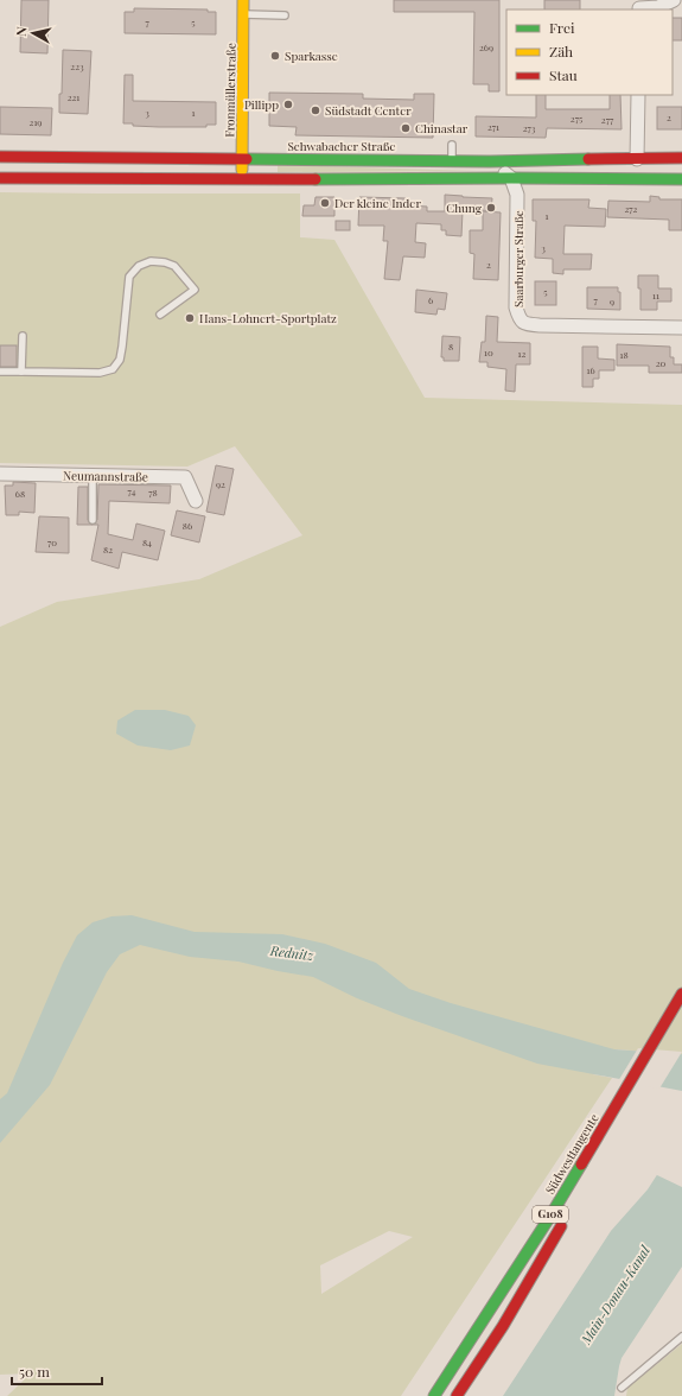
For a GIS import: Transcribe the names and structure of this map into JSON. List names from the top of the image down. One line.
{"streets":{"main road":["Fronmüllerstraße","Schwabacher Straße","Südwesttangente","G108"],"street":["Saarburger Straße","Neumannstraße"]},"crossings":[["Fronmüllerstraße","Schwabacher Straße"]],"water":["Rednitz","Main-Donau-Kanal"],"places":["Sparkasse","Pillipp","Südstadt Center","Chinastar","Der kleine Inder","Chung","Hans-Lohnert-Sportplatz"],"house_numbers":["7","5","269","223","221","3","1","2","275","277","219","271","273","272","1","3","2","5","11","6","7","9","8","10","12","18","20","16","92","74","78","68","86","70","84","82"],"legend":["Frei","Zäh","Stau"],"scale_bar":"50 m","north":"left"}
